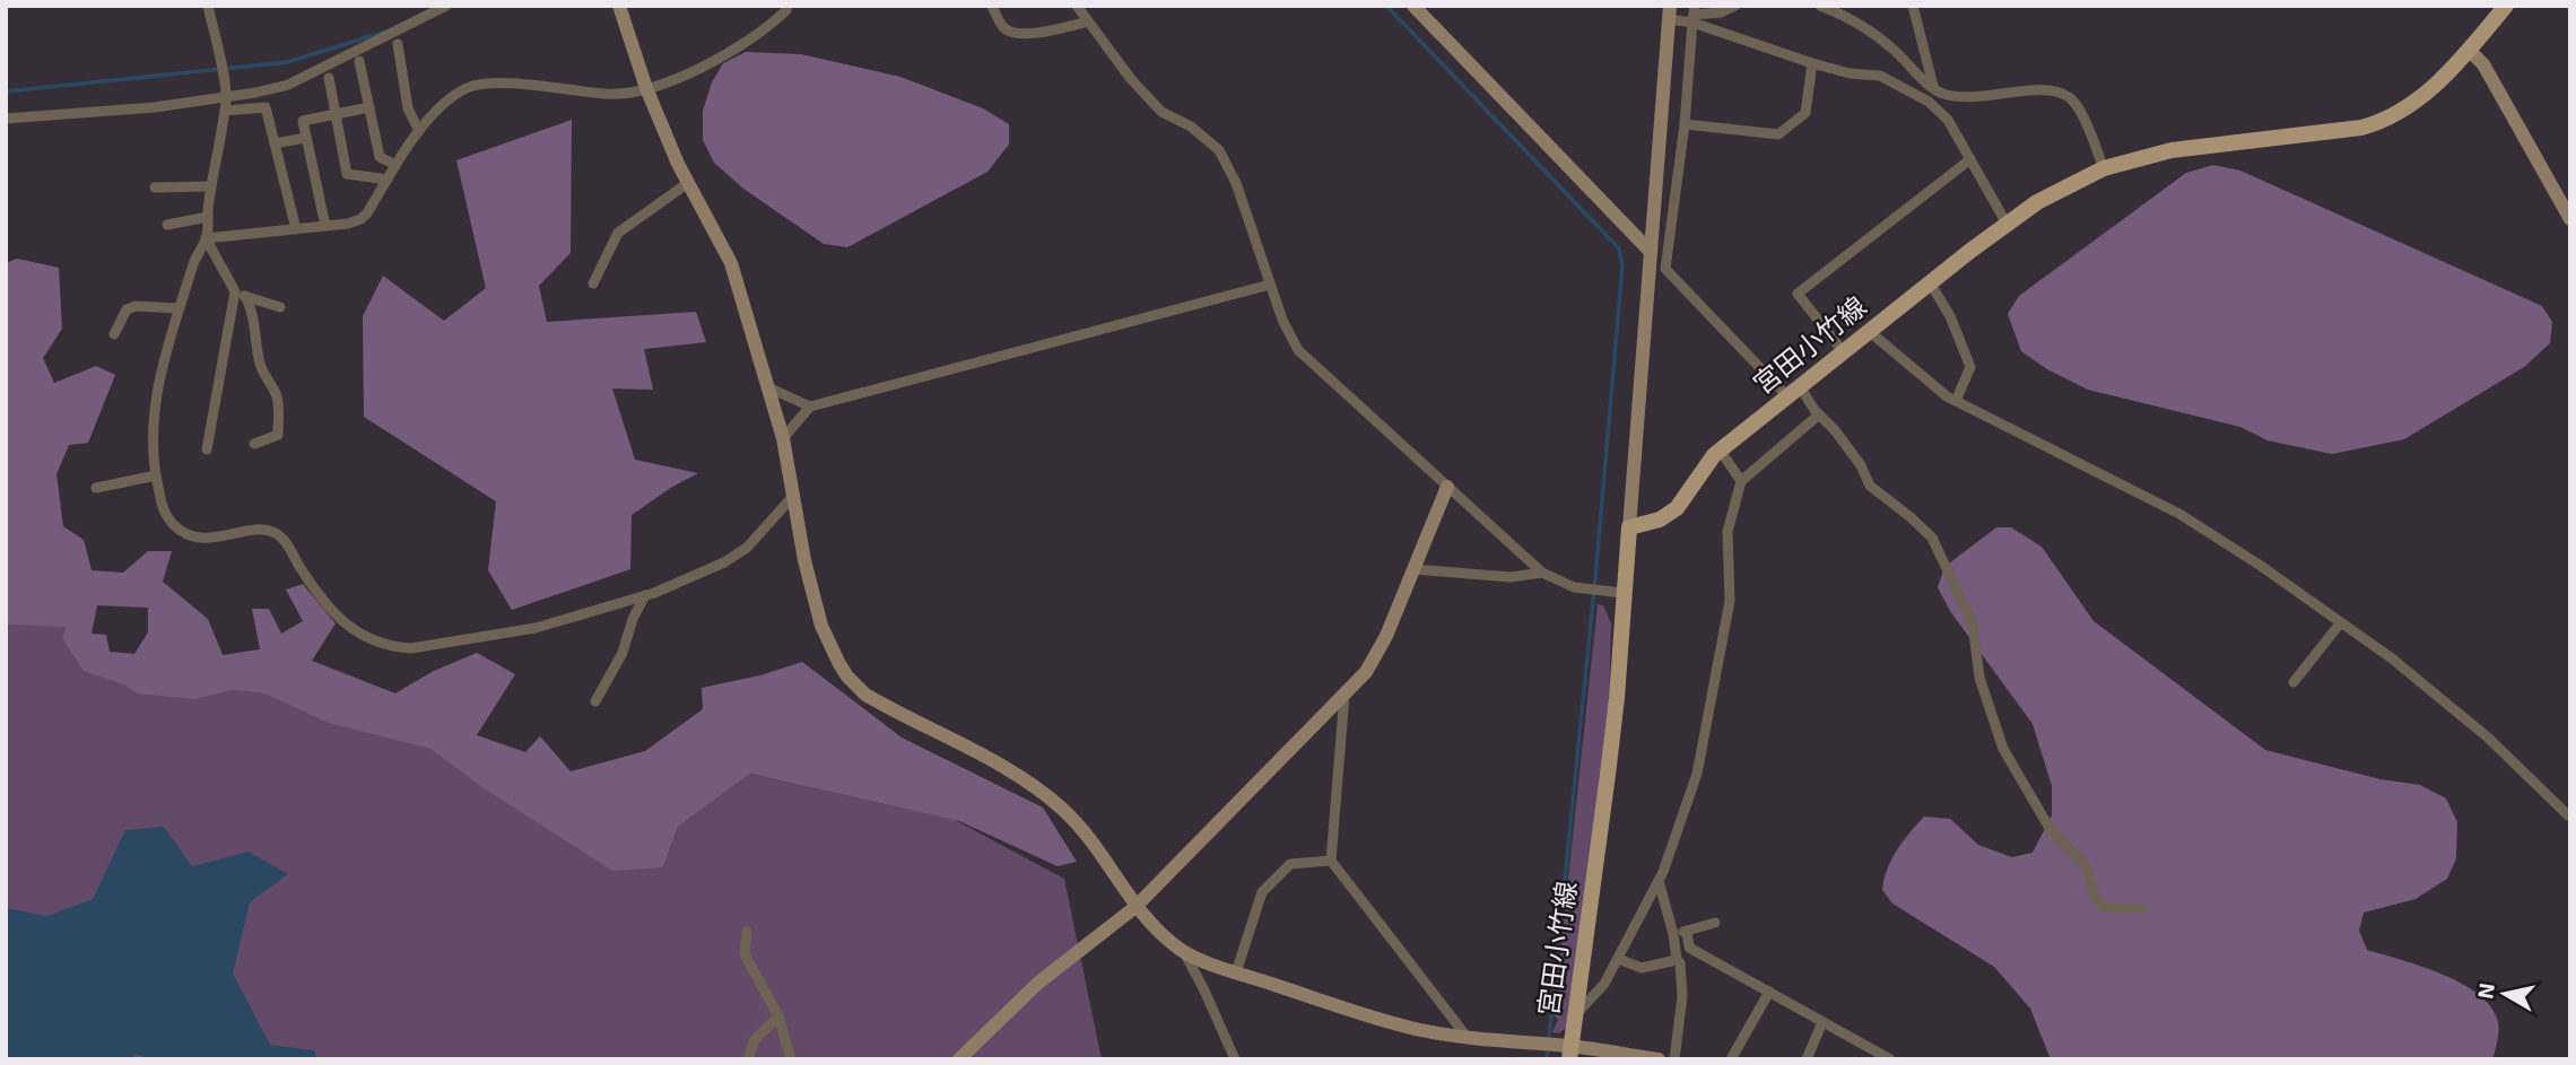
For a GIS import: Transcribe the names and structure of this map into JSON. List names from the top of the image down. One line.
{"streets":{"main road":["宮田小竹線"]},"north":"left"}
